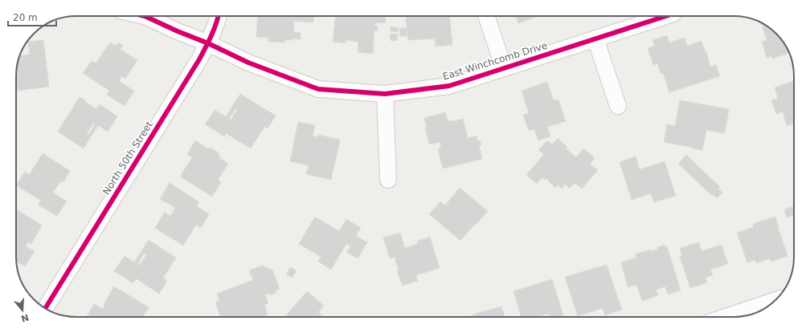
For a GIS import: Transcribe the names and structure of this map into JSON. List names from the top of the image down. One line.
{"streets":{"street":["East Winchcomb Drive","North 50th Street"]},"crossings":[["East Winchcomb Drive","North 50th Street"]],"scale_bar":"20 m","north":"bottom"}
